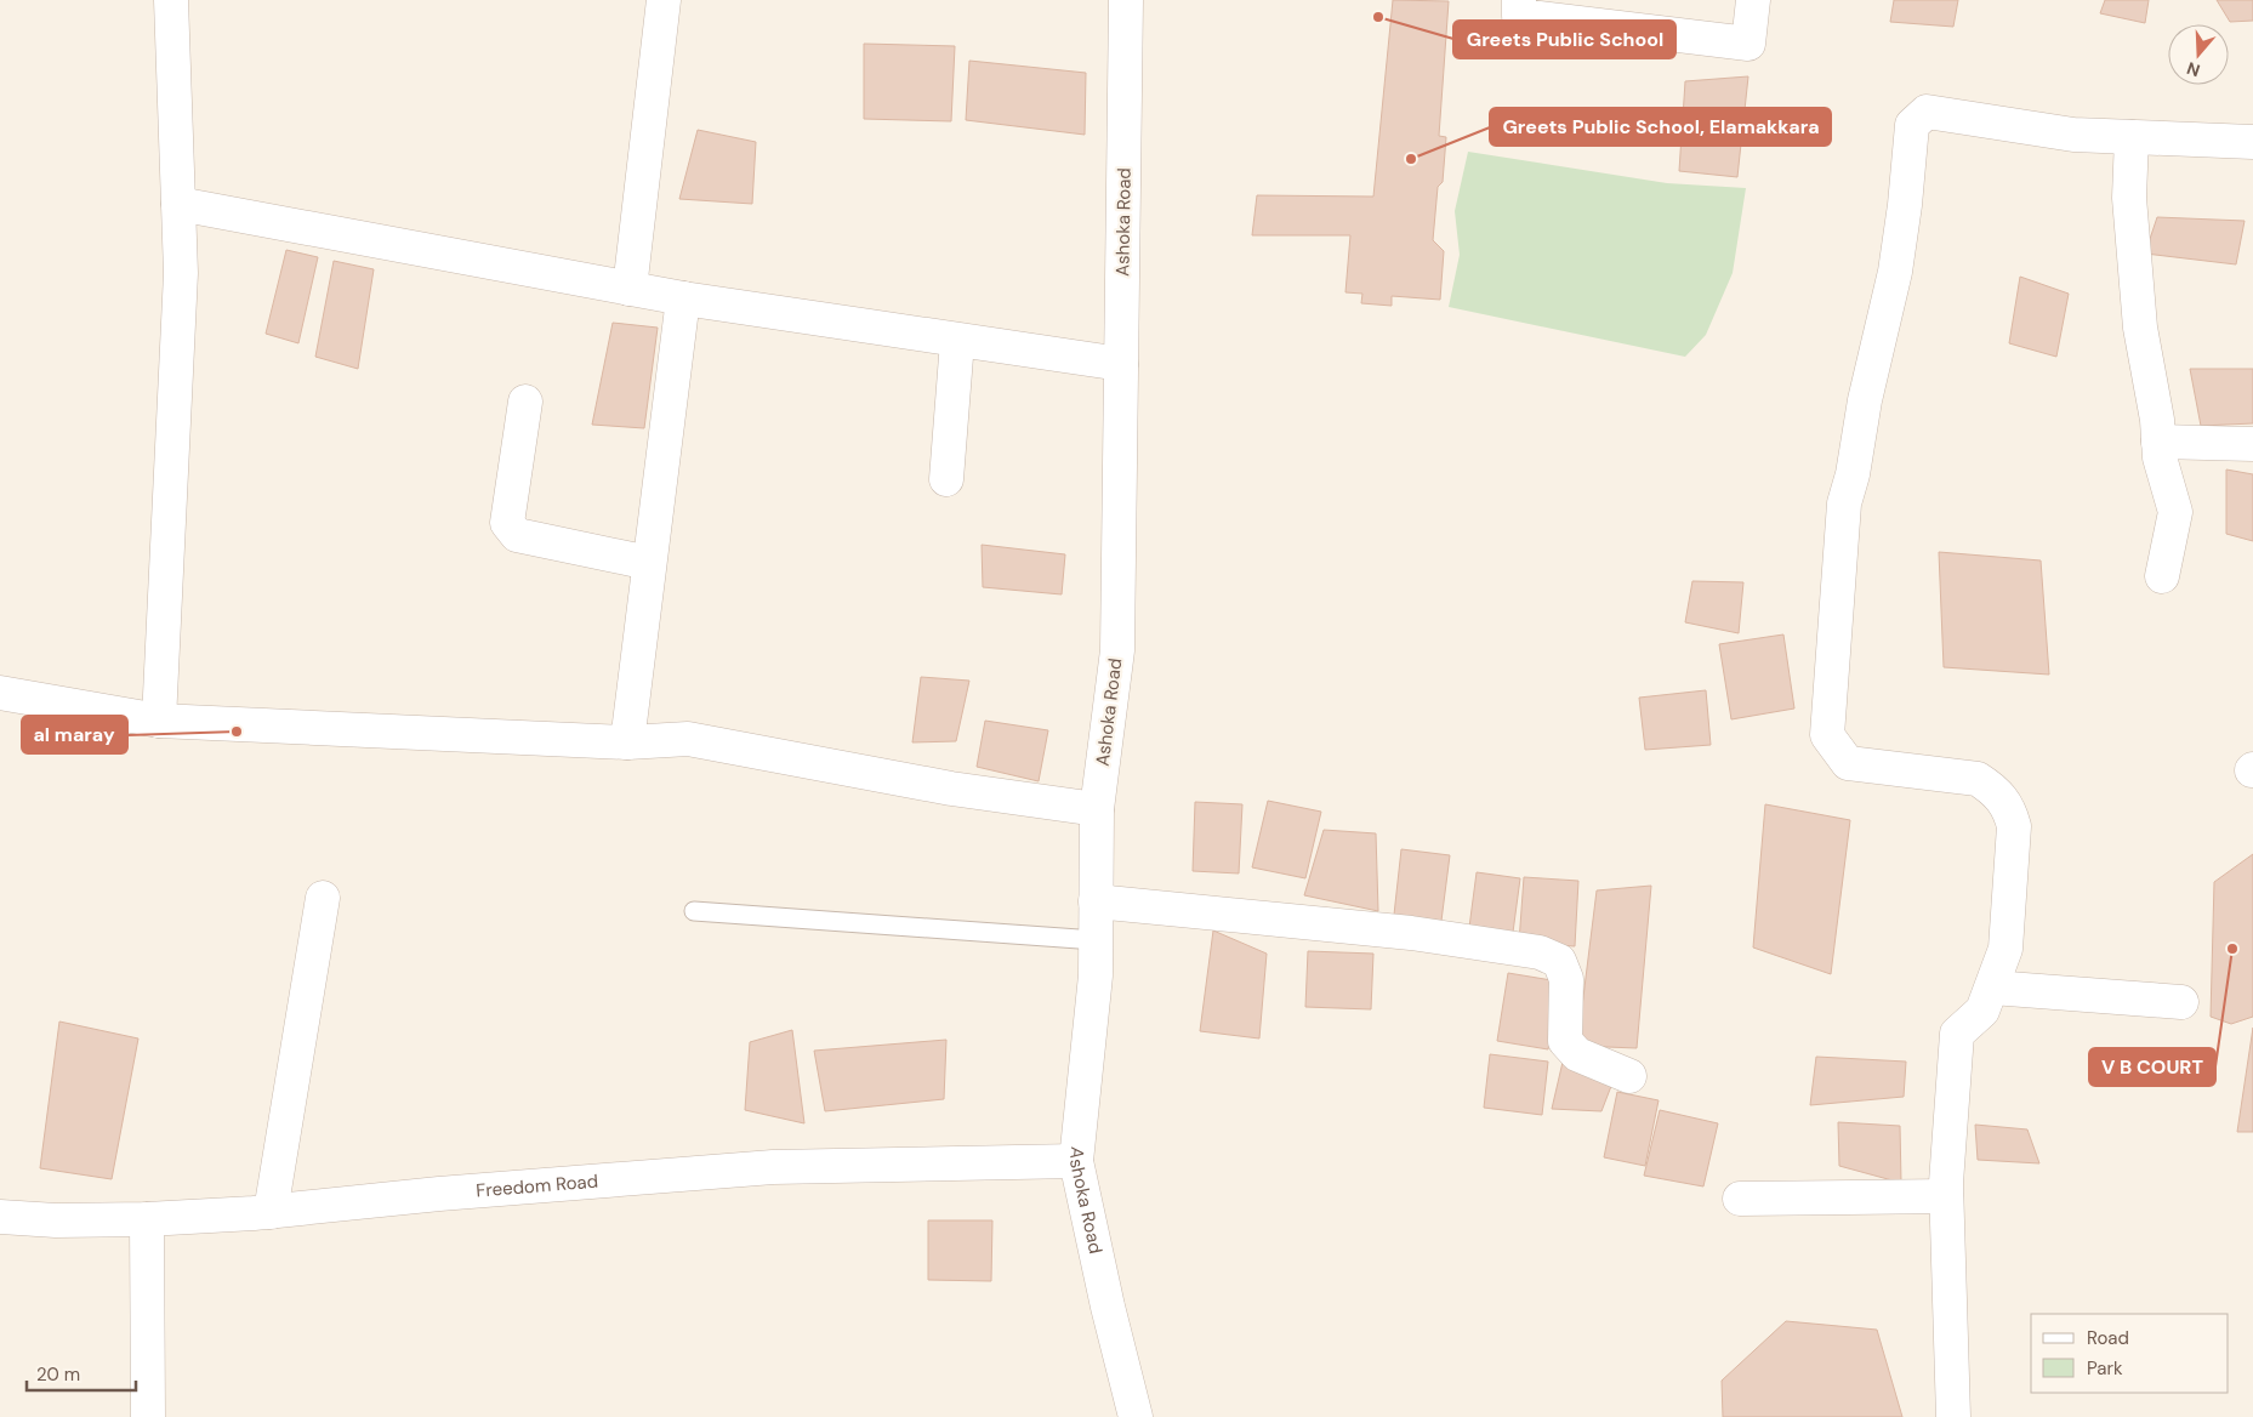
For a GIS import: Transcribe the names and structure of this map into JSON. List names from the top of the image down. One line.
{"streets":{"street":["Ashoka Road","Freedom Road"]},"crossings":[["Ashoka Road","Freedom Road"]],"places":["Greets Public School","Greets Public School, Elamakkara","al maray","V B COURT"],"legend":["Road","Park"],"scale_bar":"20 m","north":"bottom"}
